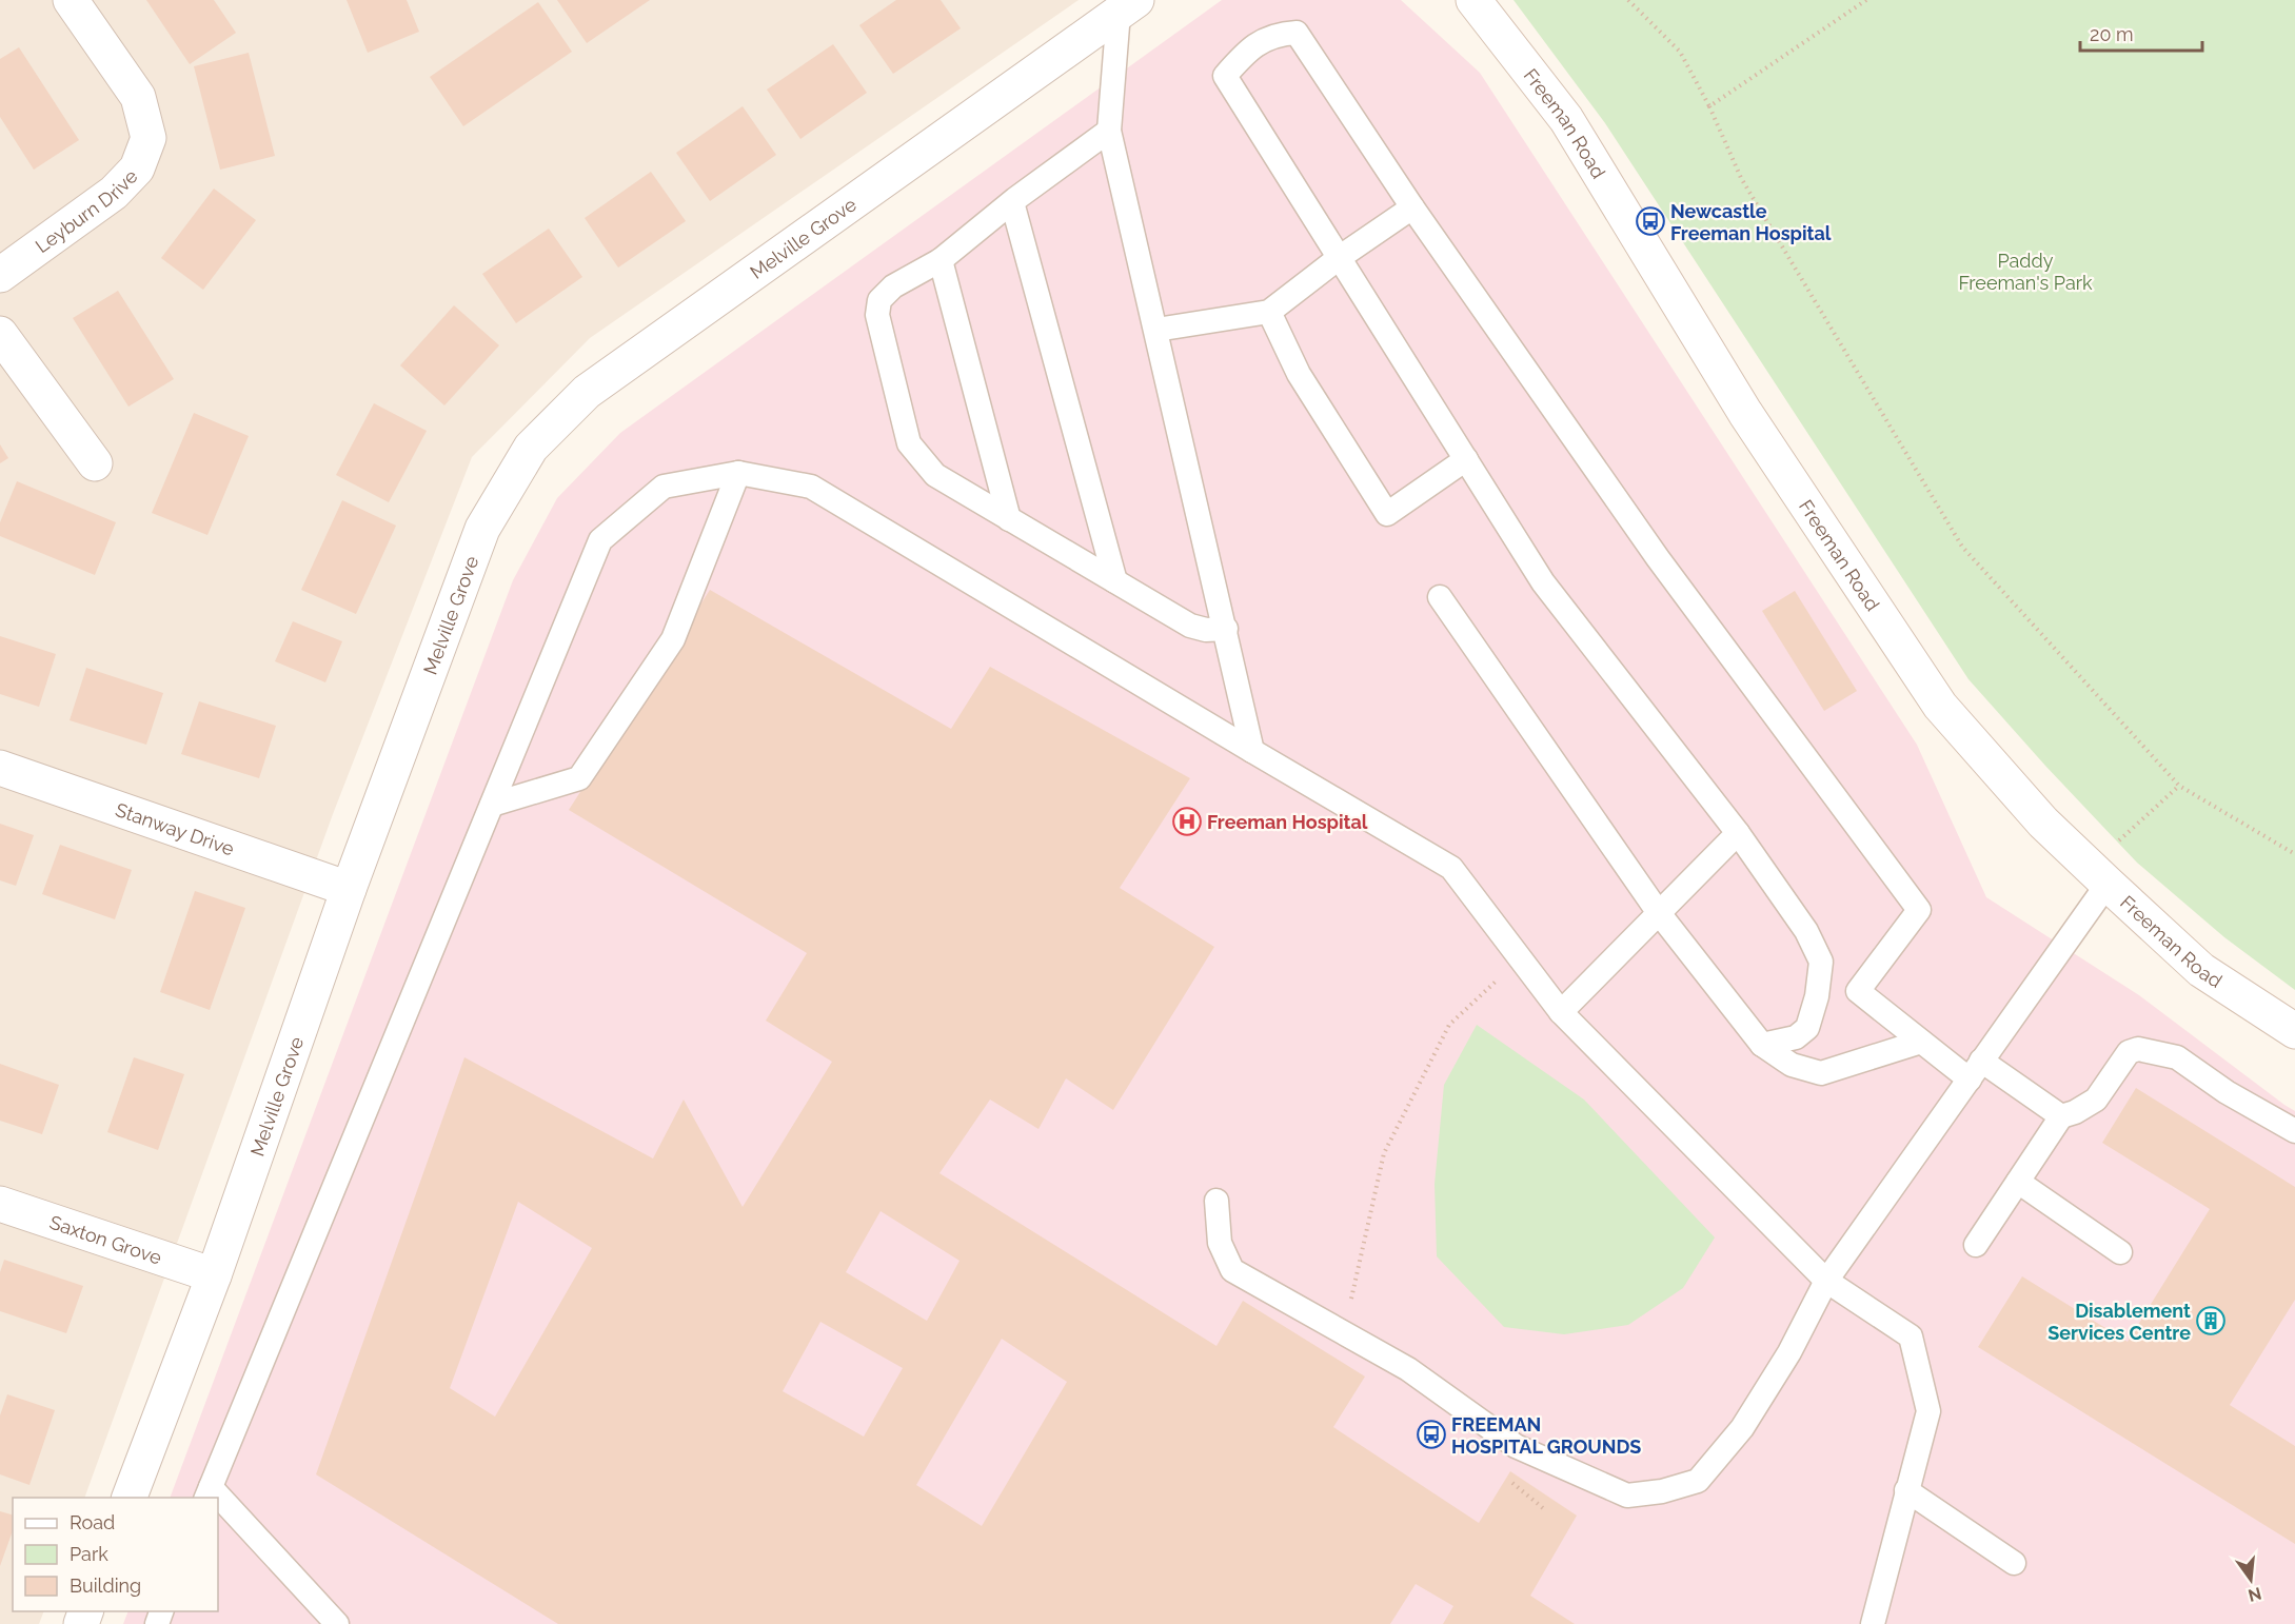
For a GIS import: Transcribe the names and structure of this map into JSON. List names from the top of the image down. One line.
{"streets":{"street":["Freeman Road","Leyburn Drive","Melville Grove","Stanway Drive","Saxton Grove"]},"crossings":[["Melville Grove","Stanway Drive"],["Melville Grove","Saxton Grove"]],"parks":["Paddy Freeman's Park"],"places":{"bus stop":["Newcastle Freeman Hospital","FREEMAN HOSPITAL GROUNDS"],"hospital":["Freeman Hospital"],"building":["Disablement Services Centre"]},"legend":["Road","Park","Building"],"scale_bar":"20 m","north":"bottom"}
